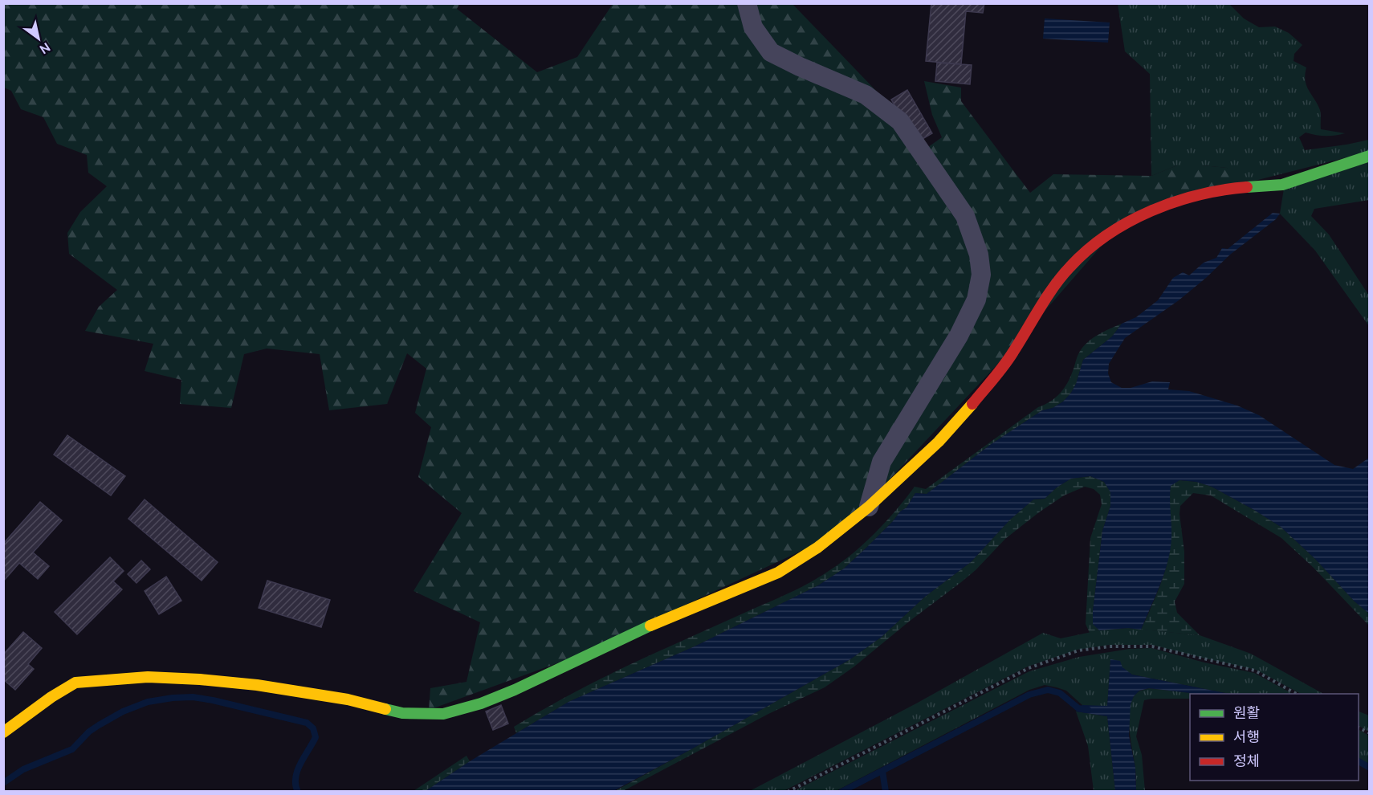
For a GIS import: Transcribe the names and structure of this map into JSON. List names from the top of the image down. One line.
{"legend":["원활","서행","정체"],"north":"bottom right"}
